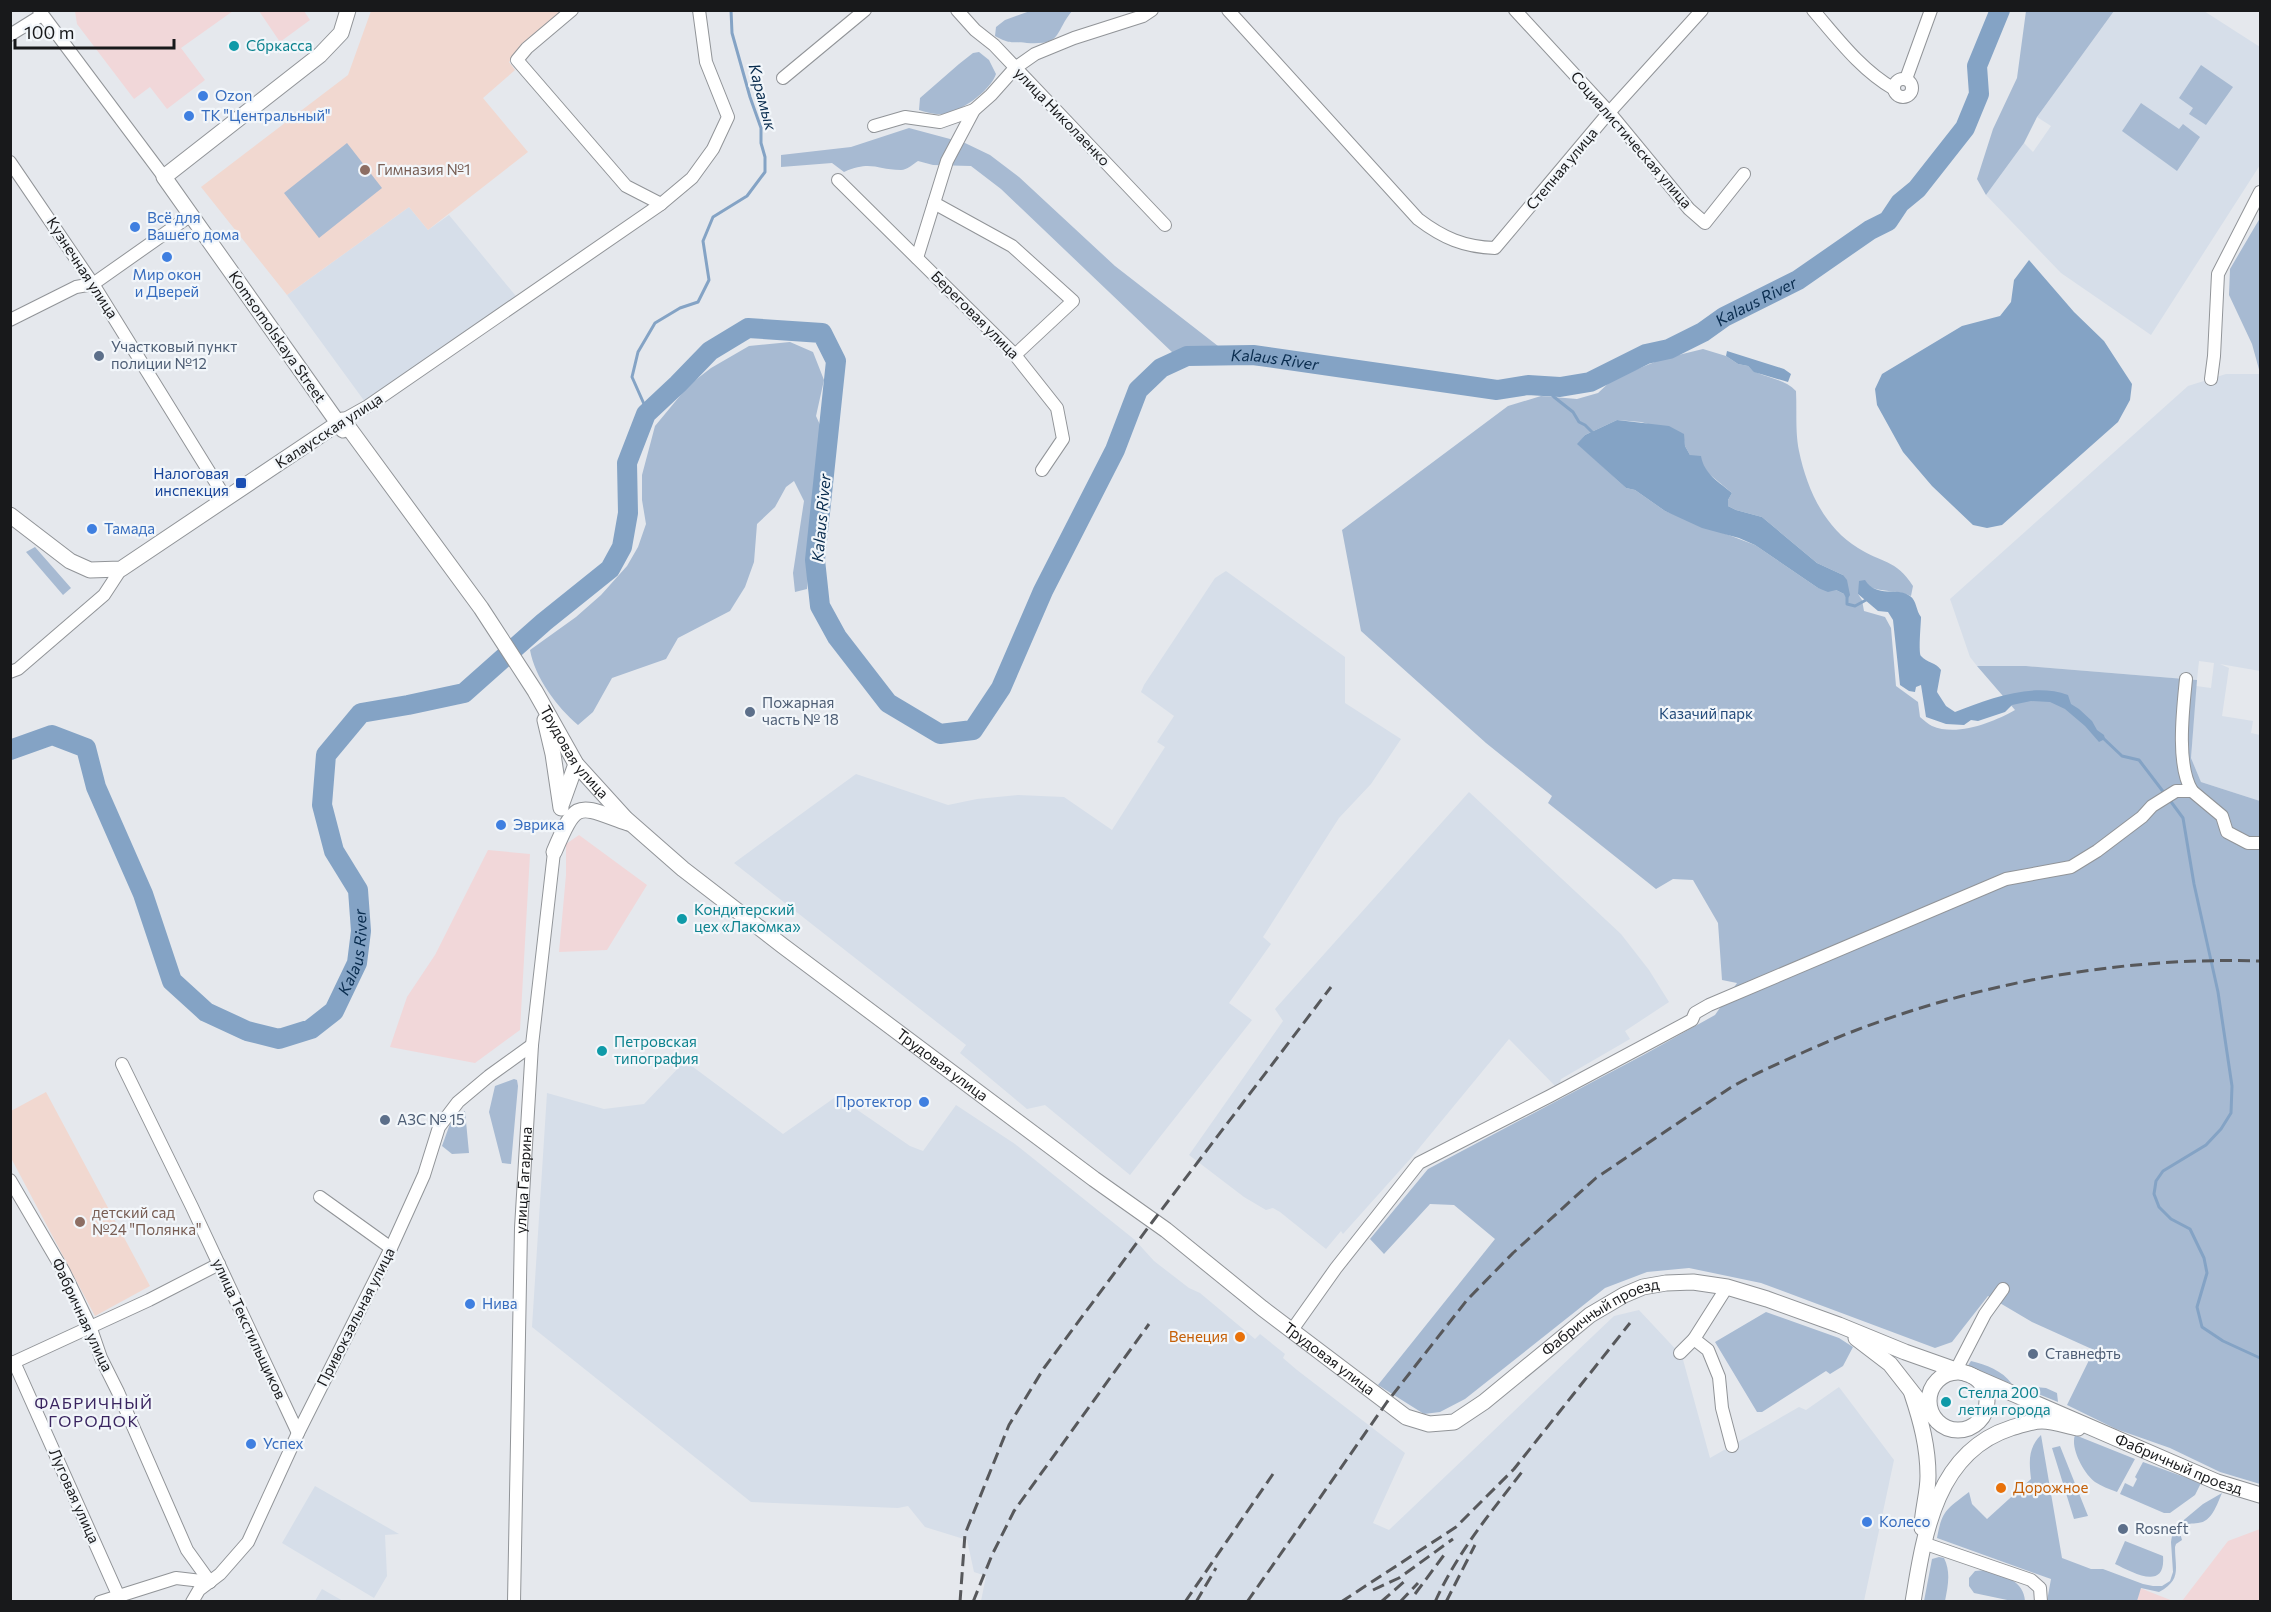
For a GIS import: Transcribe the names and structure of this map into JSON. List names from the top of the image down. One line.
{"streets":{"main road":["Komsomolskaya Street","Калаусская улица","Трудовая улица","улица Гагарина","Фабричный проезд"],"street":["улица Николаенко","Социалистическая улица","Степная улица","Кузнечная улица","Береговая улица","Фабричная улица","Привокзальная улица","улица Текстильщиков","Луговая улица"]},"crossings":[["Социалистическая улица","Степная улица"],["Кузнечная улица","Калаусская улица"],["Komsomolskaya Street","Калаусская улица"],["Komsomolskaya Street","Трудовая улица"],["Трудовая улица","улица Гагарина"],["Трудовая улица","Фабричный проезд"],["улица Гагарина","Привокзальная улица"],["Фабричная улица","Привокзальная улица"],["Привокзальная улица","улица Текстильщиков"]],"districts":["ФАБРИЧНЫЙ ГОРОДОК"],"water":["Карамык","Kalaus River"],"parks":["Казачий парк"],"places":{"other":["Сбркасса","Ozon","ТК \"Центральный\"","Гимназия №1","Всё для Вашего дома","Мир окон и Дверей","Участковый пункт полиции №12","Тамада","Пожарная часть № 18","Эврика","Кондитерский цех «Лакомка»","Петровская типография","Протектор","АЗС № 15","детский сад №24 \"Полянка\"","Нива","Венеция","Ставнефть","Стелла 200 летия города","Успех","Дорожное","Колесо","Rosneft"],"transit":["Налоговая инспекция"]},"scale_bar":"100 m"}
